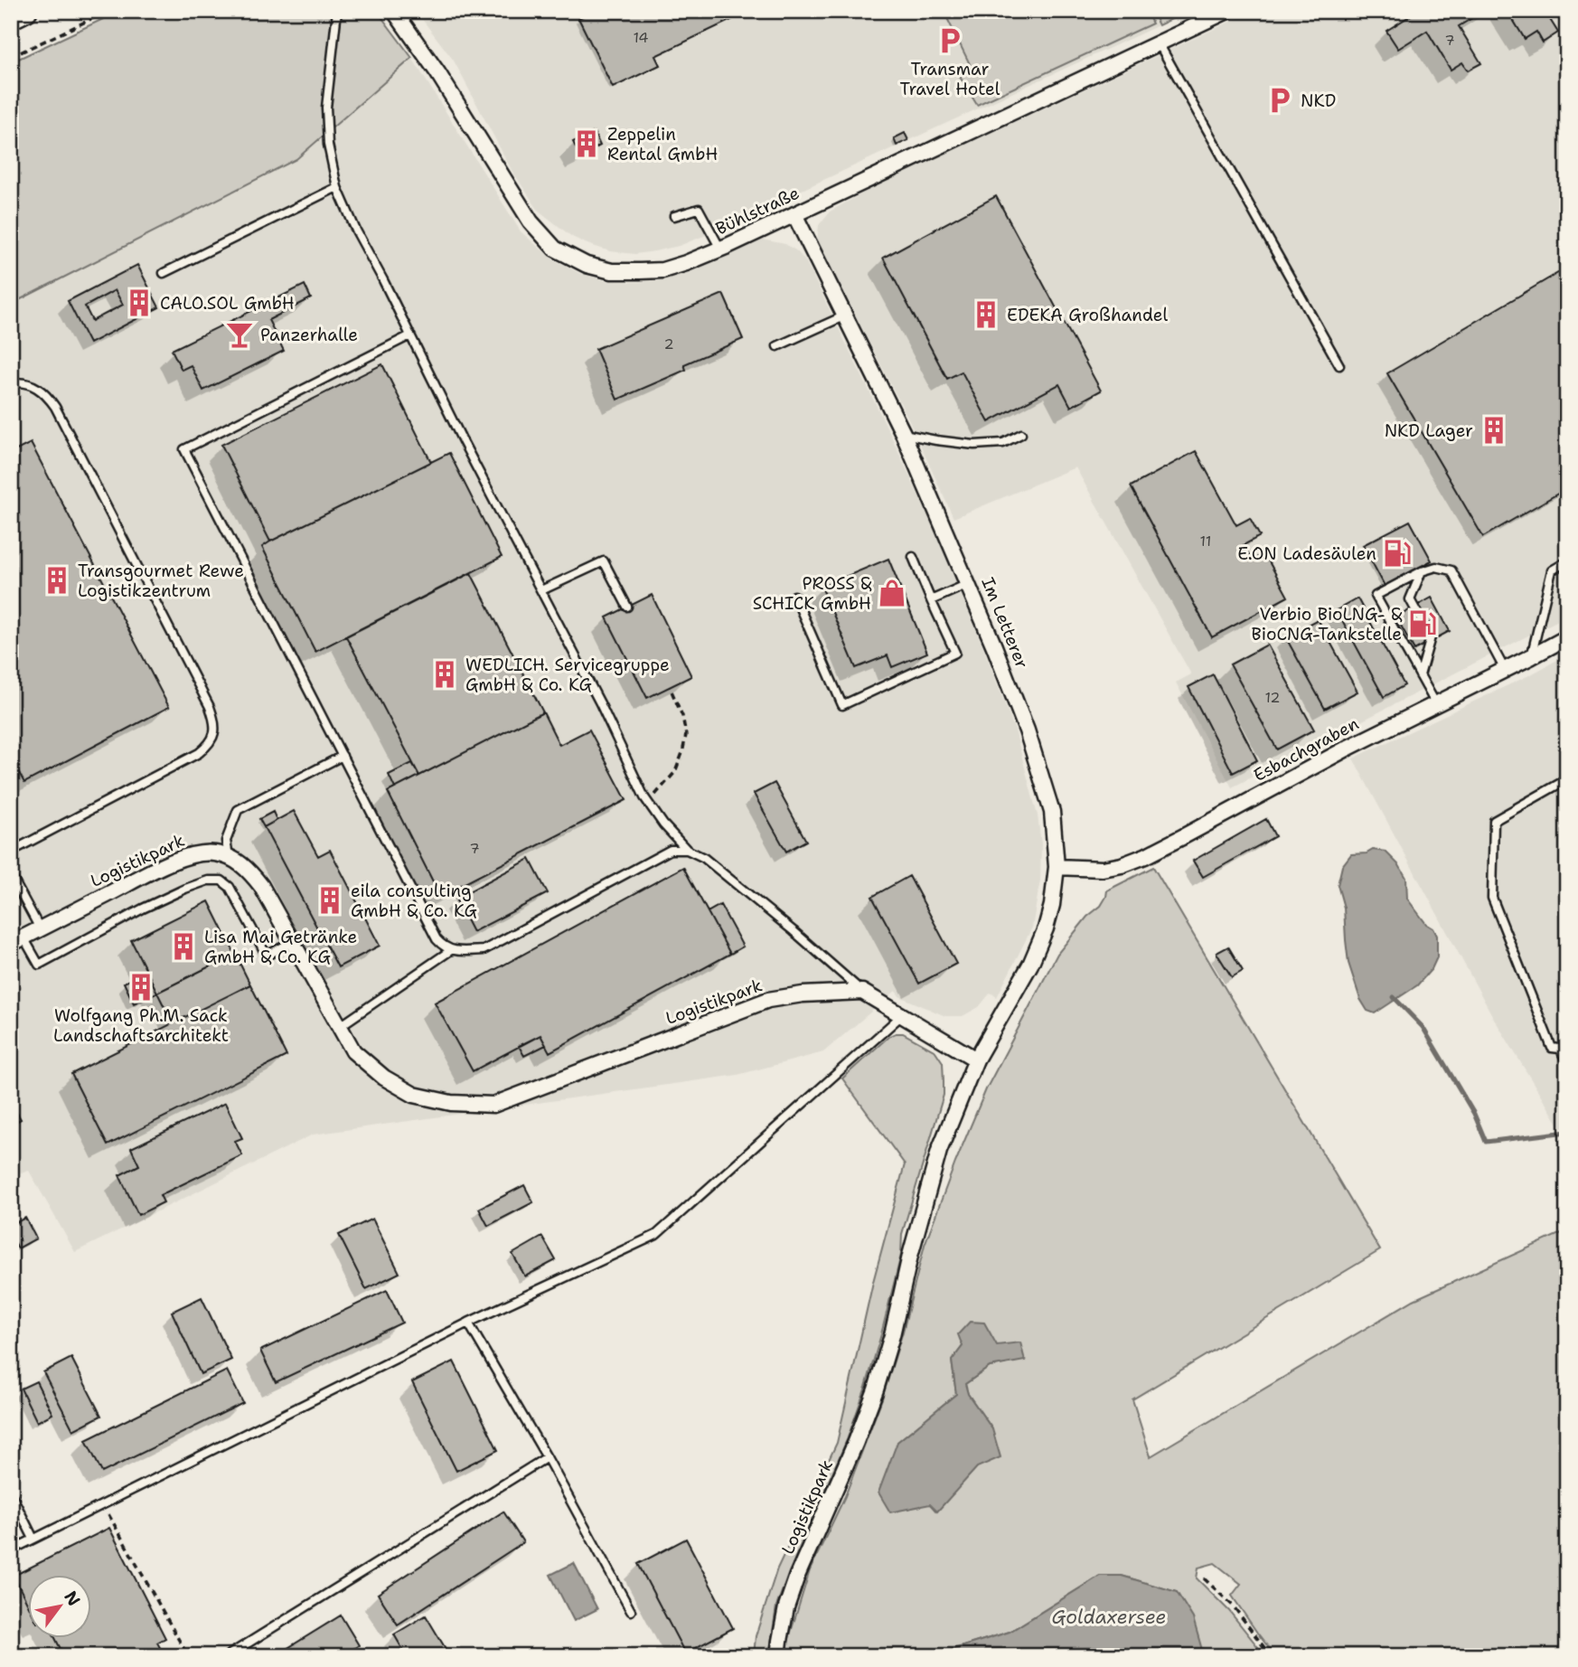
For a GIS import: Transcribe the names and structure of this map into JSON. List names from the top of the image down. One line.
{"streets":{"street":["Bühlstraße","Im Letterer","Esbachgraben","Logistikpark"]},"crossings":[["Bühlstraße","Im Letterer"],["Im Letterer","Esbachgraben"],["Im Letterer","Logistikpark"]],"water":["Goldaxersee"],"places":{"parking":["Transmar Travel Hotel","NKD"],"building":["Zeppelin Rental GmbH","CALO.SOL GmbH","EDEKA Großhandel","NKD Lager","Transgourmet Rewe Logistikzentrum","WEDLICH. Servicegruppe GmbH & Co. KG","eila consulting GmbH & Co. KG","Lisa Mai Getränke GmbH & Co. KG","Wolfgang Ph.M. Sack Landschaftsarchitekt"],"bar":["Panzerhalle"],"fuel station":["E.ON Ladesäulen","Verbio BioLNG- & BioCNG-Tankstelle"],"shop":["PROSS & SCHICK GmbH"]},"house_numbers":["14","7","2","11","12","7"],"north":"top right"}
